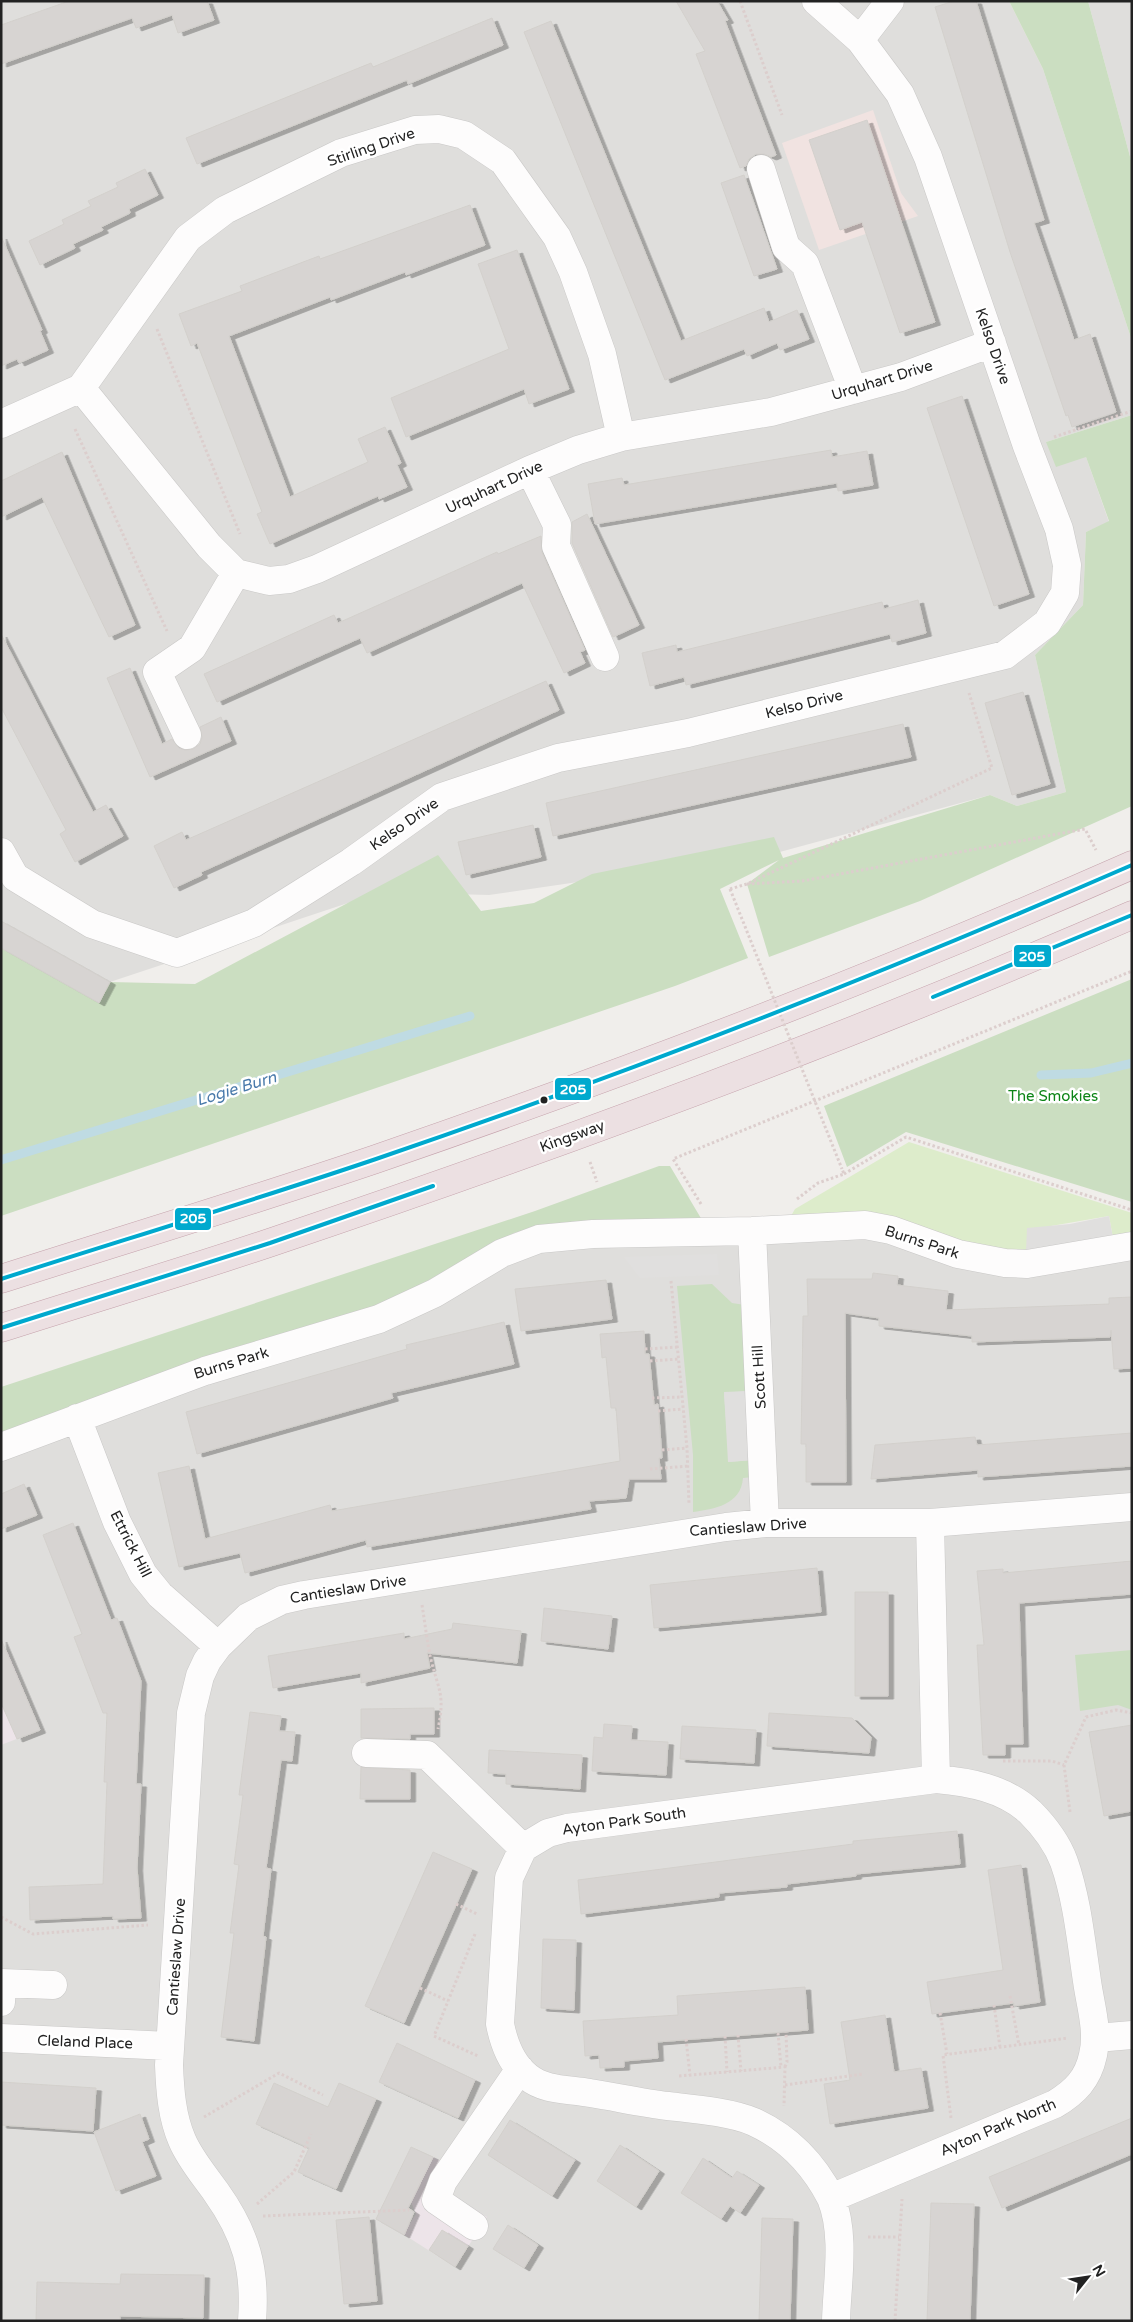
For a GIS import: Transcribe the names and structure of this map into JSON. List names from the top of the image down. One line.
{"streets":{"highway":["Kingsway"],"street":["Stirling Drive","Kelso Drive","Urquhart Drive","Burns Park","Scott Hill","Cantieslaw Drive","Ettrick Hill","Ayton Park South","Cleland Place","Ayton Park North"]},"crossings":[["Stirling Drive","Urquhart Drive"],["Kelso Drive","Urquhart Drive"],["Burns Park","Scott Hill"],["Burns Park","Ettrick Hill"],["Scott Hill","Cantieslaw Drive"],["Cantieslaw Drive","Ettrick Hill"],["Cantieslaw Drive","Cleland Place"],["Ayton Park South","Ayton Park North"]],"water":["Logie Burn"],"parks":["The Smokies"],"lines":["transit line 205"],"north":"top right"}
